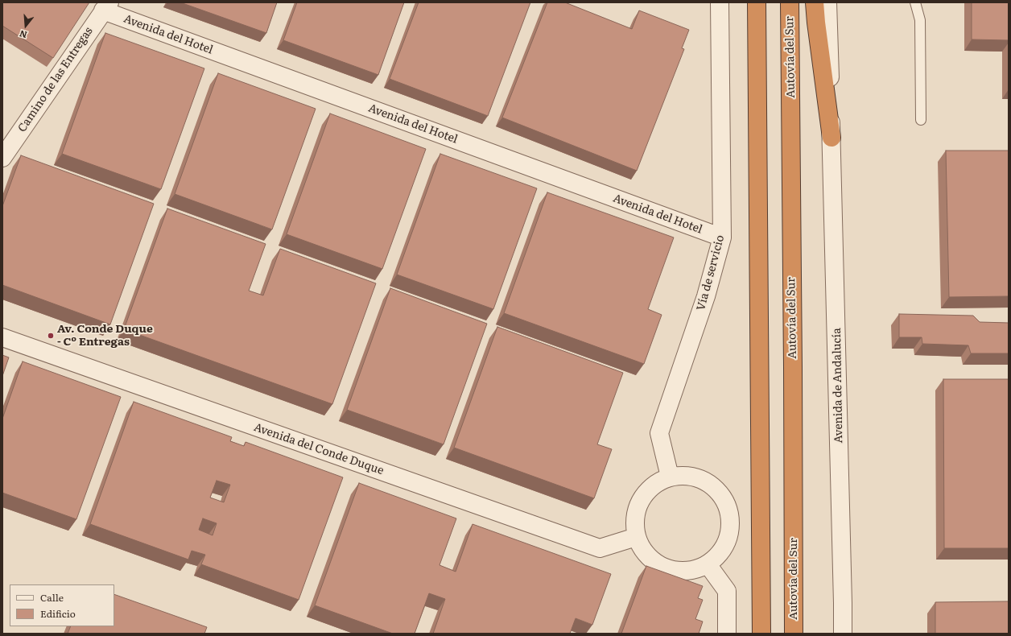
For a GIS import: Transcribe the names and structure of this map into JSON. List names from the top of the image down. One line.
{"streets":{"highway":["Autovía del Sur"],"street":["Avenida del Hotel","Camino de las Entregas","Vía de servicio","Avenida de Andalucía","Avenida del Conde Duque"]},"crossings":[["Avenida del Hotel","Camino de las Entregas"],["Avenida del Hotel","Vía de servicio"],["Vía de servicio","Avenida del Conde Duque"]],"places":["Av. Conde Duque - Cº Entregas"],"legend":["Calle","Edificio"],"north":"bottom"}
